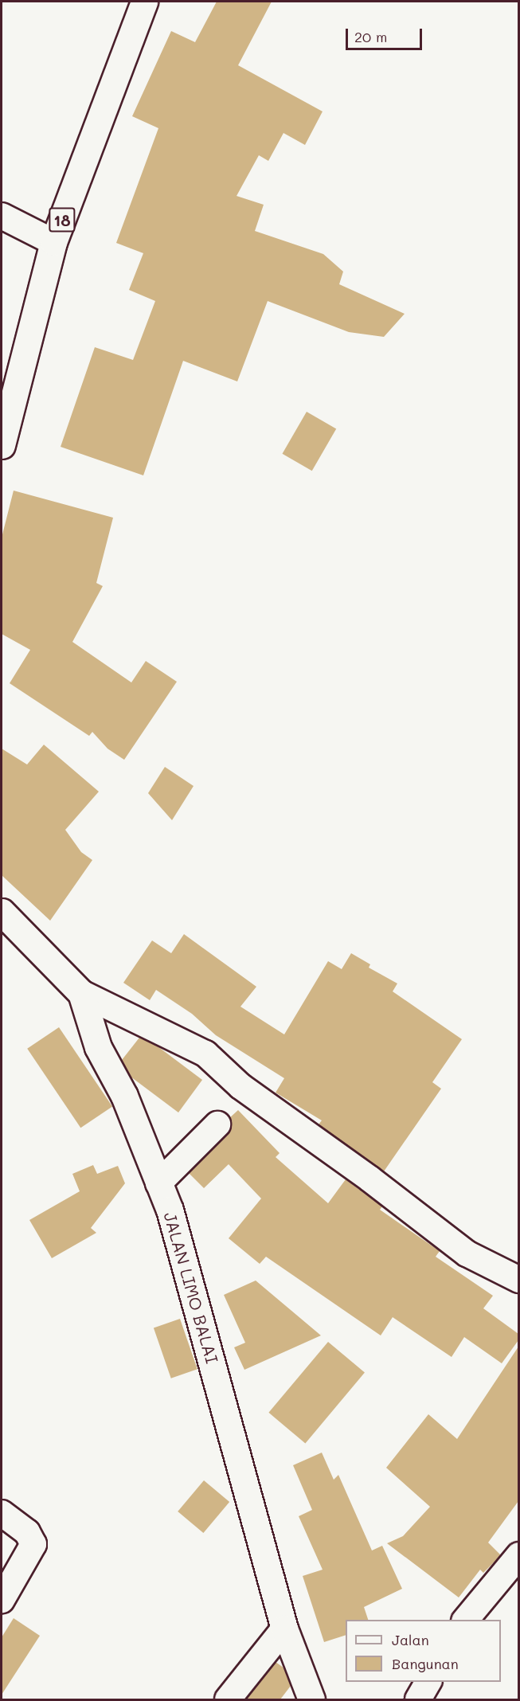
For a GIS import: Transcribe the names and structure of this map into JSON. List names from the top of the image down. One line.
{"streets":{"main road":["18","JALAN LIMO BALAI"]},"legend":["Jalan","Bangunan"],"scale_bar":"20 m"}
